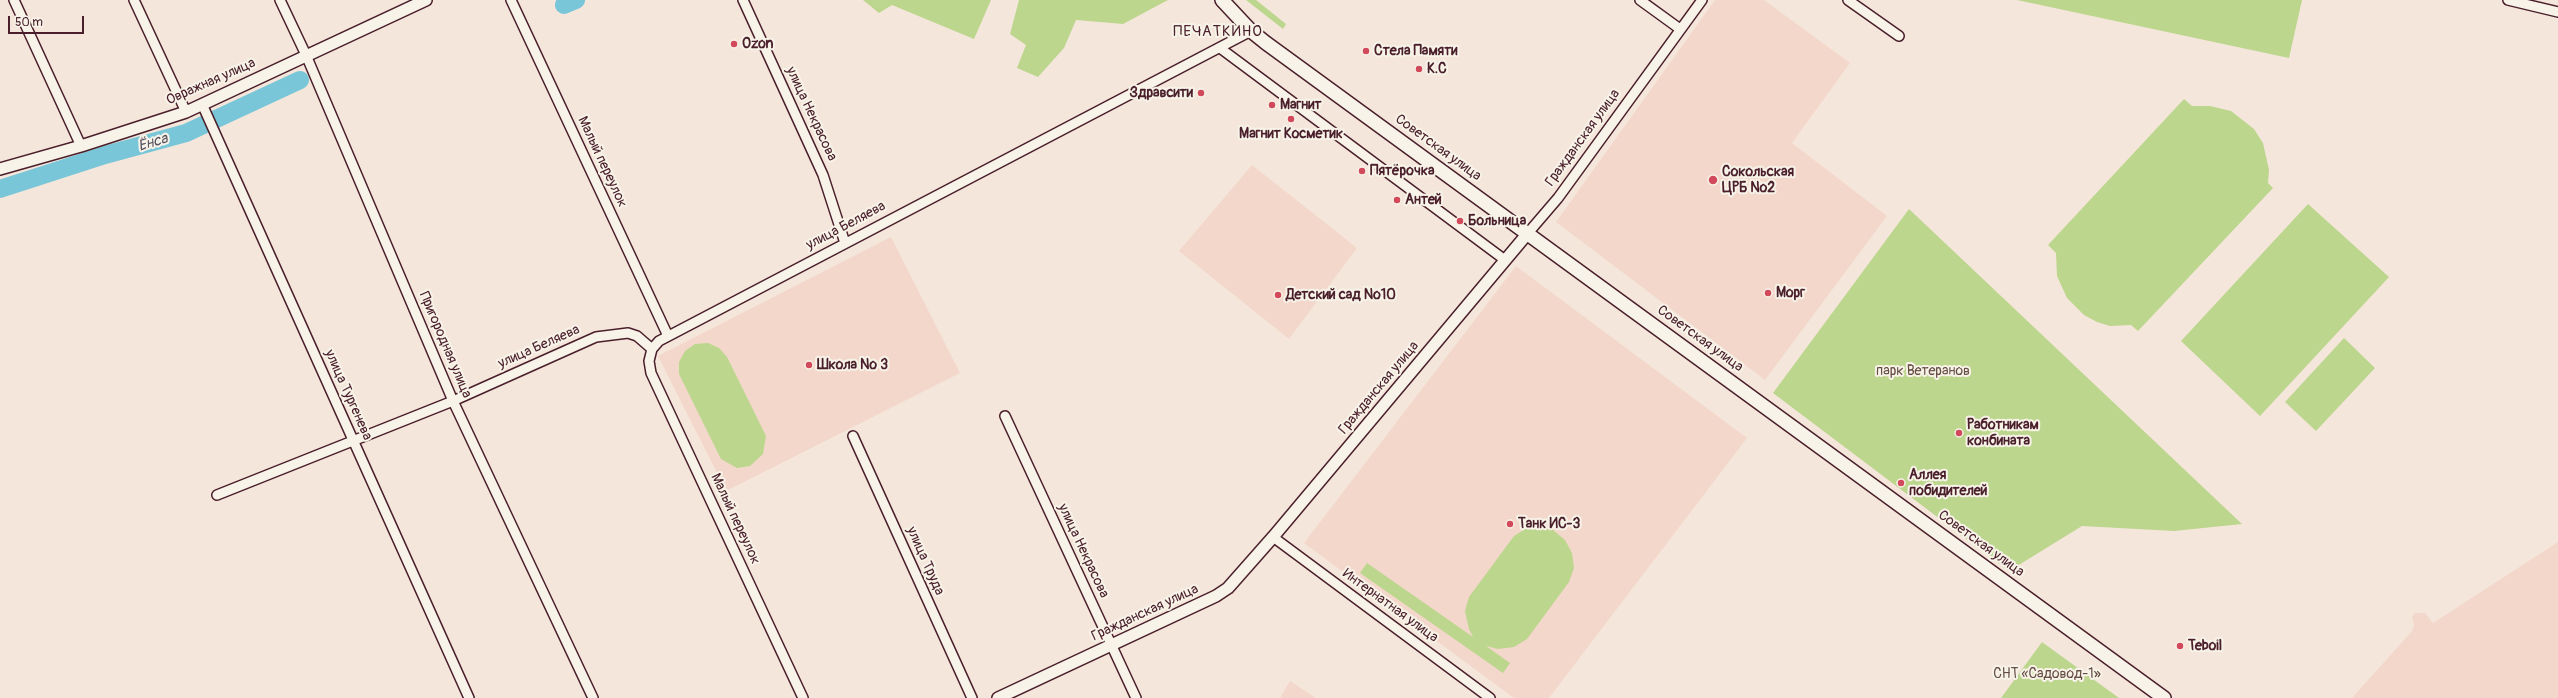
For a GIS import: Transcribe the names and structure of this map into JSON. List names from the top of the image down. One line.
{"streets":{"main road":["Советская улица"],"street":["Овражная улица","улица Некрасова","Гражданская улица","Малый переулок","улица Беляева","Пригородная улица","улица Тургенева","улица Труда","Интернатная улица"]},"crossings":[["Овражная улица","Пригородная улица"],["Овражная улица","улица Тургенева"],["улица Некрасова","Гражданская улица"],["улица Некрасова","улица Беляева"],["Гражданская улица","Советская улица"],["Гражданская улица","Интернатная улица"],["Советская улица","улица Беляева"],["Малый переулок","улица Беляева"],["улица Беляева","Пригородная улица"],["улица Беляева","улица Тургенева"]],"districts":["ПЕЧАТКИНО"],"water":["Ёнса"],"parks":["парк Ветеранов","СНТ «Садовод-1»"],"places":["Ozon","Стела Памяти","К.С","Здравсити","Магнит","Магнит Косметик","Пятёрочка","Сокольская ЦРБ №2","Антей","Больница","Морг","Детский сад №10","Школа № 3","Работникам конбината","Аллея побидителей","Танк ИС-3","Teboil"],"scale_bar":"50 m"}
